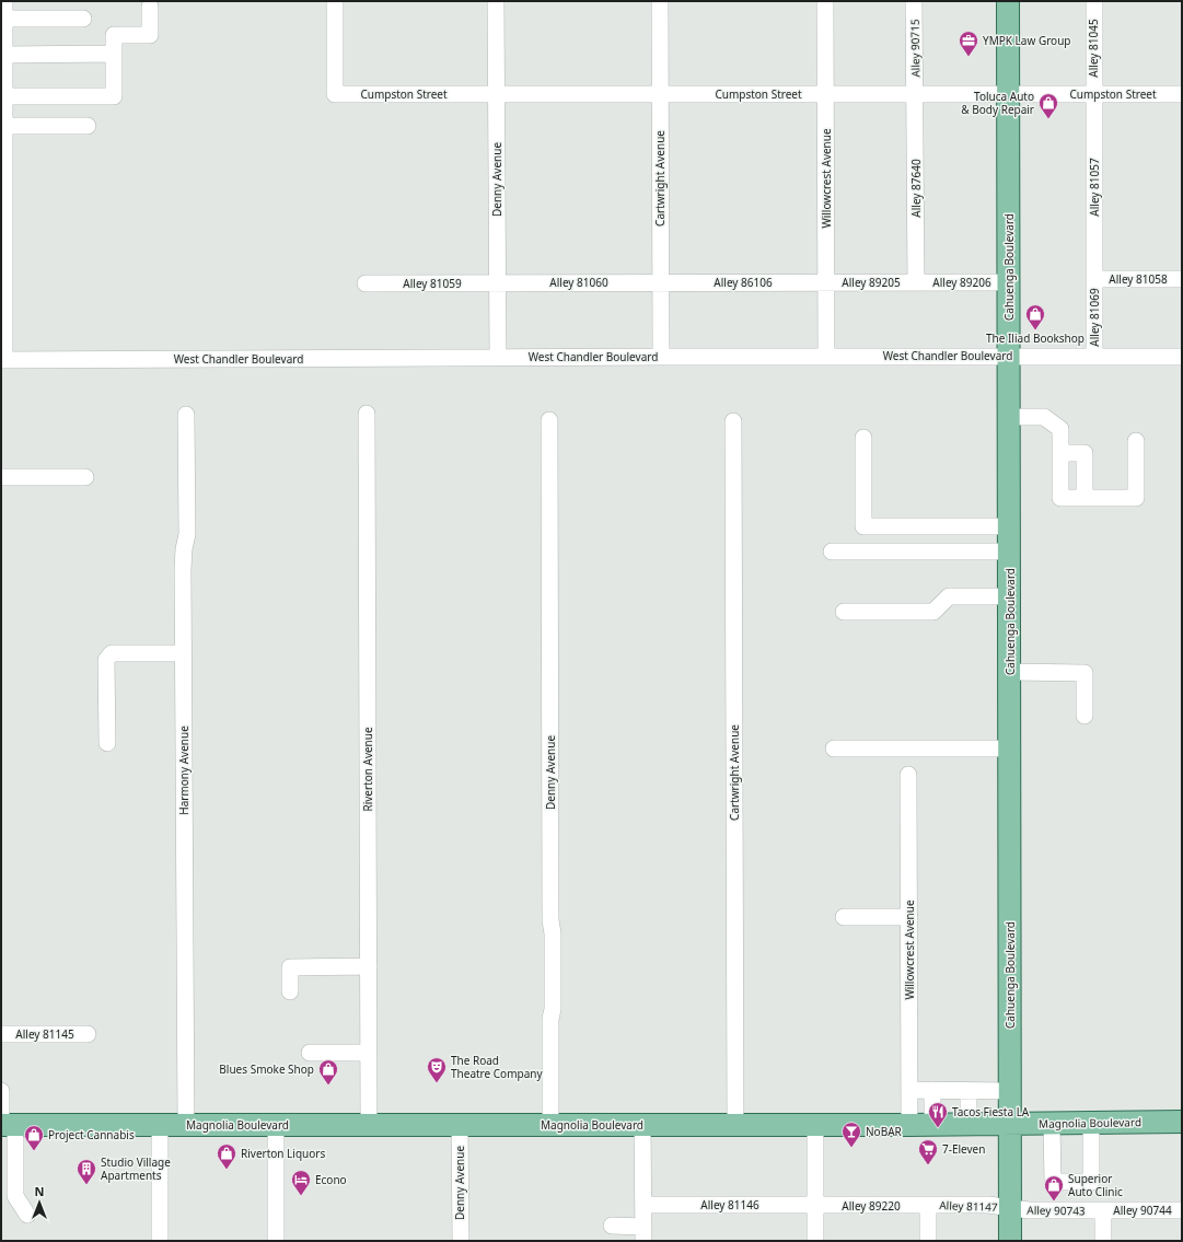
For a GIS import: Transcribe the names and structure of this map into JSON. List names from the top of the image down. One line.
{"streets":{"main road":["Cahuenga Boulevard","Magnolia Boulevard"],"street":["Alley 90715","Alley 81045","Cumpston Street","Cartwright Avenue","Willowcrest Avenue","Denny Avenue","Alley 81057","Alley 87640","Alley 81058","Alley 81060","Alley 86106","Alley 89205","Alley 89206","Alley 81059","Alley 81069","West Chandler Boulevard","Riverton Avenue","Harmony Avenue","Alley 81145","Alley 81146","Alley 89220","Alley 81147","Alley 90743","Alley 90744"]},"crossings":[["Alley 90715","Cumpston Street"],["Alley 90715","Alley 87640"],["Alley 81045","Cumpston Street"],["Alley 81045","Alley 81057"],["Cumpston Street","Cartwright Avenue"],["Cumpston Street","Willowcrest Avenue"],["Cumpston Street","Denny Avenue"],["Cumpston Street","Alley 81057"],["Cumpston Street","Alley 87640"],["Cumpston Street","Cahuenga Boulevard"],["Cartwright Avenue","Alley 81060"],["Cartwright Avenue","Alley 86106"],["Cartwright Avenue","West Chandler Boulevard"],["Cartwright Avenue","Magnolia Boulevard"],["Willowcrest Avenue","Alley 86106"],["Willowcrest Avenue","Alley 89205"],["Willowcrest Avenue","West Chandler Boulevard"],["Willowcrest Avenue","Magnolia Boulevard"],["Denny Avenue","Alley 81060"],["Denny Avenue","Alley 81059"],["Denny Avenue","West Chandler Boulevard"],["Denny Avenue","Magnolia Boulevard"],["Alley 81057","Alley 81058"],["Alley 81057","Alley 81069"],["Alley 87640","Alley 89205"],["Alley 87640","Alley 89206"],["Cahuenga Boulevard","Alley 89206"],["Cahuenga Boulevard","West Chandler Boulevard"],["Cahuenga Boulevard","Magnolia Boulevard"],["Cahuenga Boulevard","Alley 81147"],["Cahuenga Boulevard","Alley 90743"],["Alley 81058","Alley 81069"],["Alley 81060","Alley 86106"],["Alley 81060","Alley 81059"],["Alley 86106","Alley 89205"],["Alley 89205","Alley 89206"],["Alley 81069","West Chandler Boulevard"],["Riverton Avenue","Magnolia Boulevard"],["Harmony Avenue","Magnolia Boulevard"],["Alley 81146","Alley 89220"],["Alley 89220","Alley 81147"],["Alley 81147","Alley 90743"],["Alley 90743","Alley 90744"]],"places":{"office":["YMPK Law Group"],"shop":["Toluca Auto & Body Repair","The Iliad Bookshop","Blues Smoke Shop","Project Cannabis","Riverton Liquors","Superior Auto Clinic"],"theatre":["The Road Theatre Company"],"restaurant":["Tacos Fiesta LA"],"bar":["NoBAR"],"supermarket":["7-Eleven"],"building":["Studio Village Apartments"],"hotel":["Econo"]},"north":"top"}
